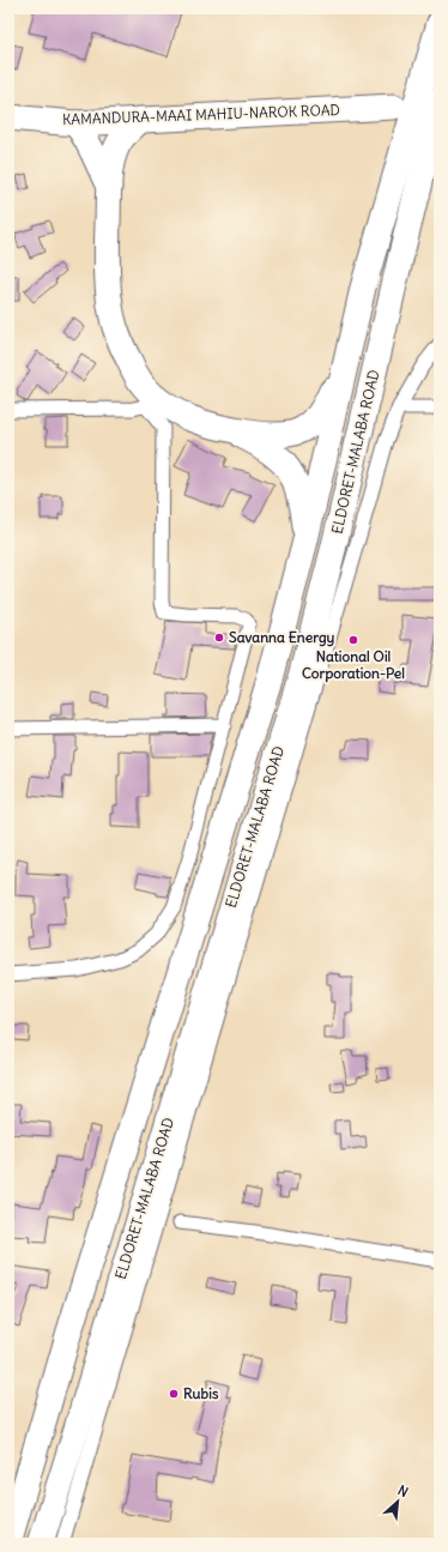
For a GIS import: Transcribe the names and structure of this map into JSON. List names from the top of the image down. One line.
{"streets":{"highway":["KAMANDURA-MAAI MAHIU-NAROK ROAD","ELDORET-MALABA ROAD"]},"places":["Savanna Energy","National Oil Corporation-Pel","Rubis"],"north":"top right"}
